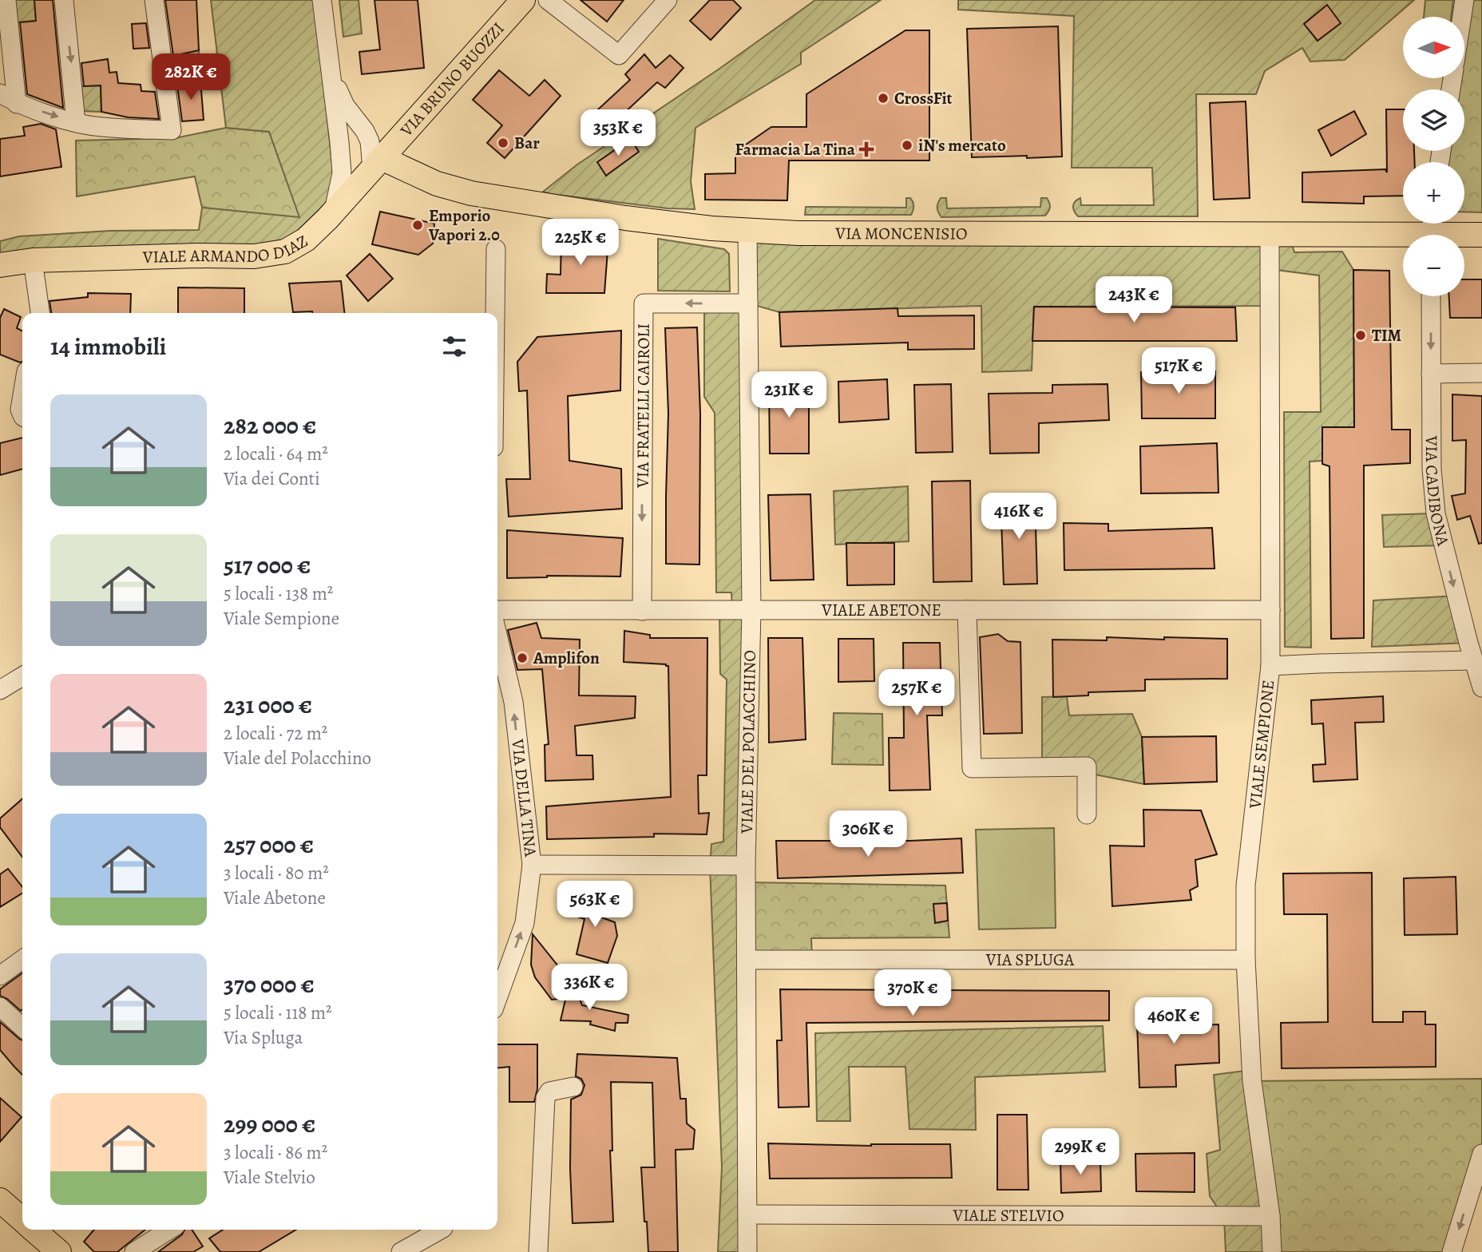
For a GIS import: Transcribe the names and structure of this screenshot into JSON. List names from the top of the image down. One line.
{"streets":{"main road":["VIA BRUNO BUOZZI","VIA MONCENISIO","VIALE ARMANDO DIAZ"],"street":["VIA FRATELLI CAIROLI","VIA CADIBONA","VIALE ABETONE","VIALE DEL POLACCHINO","VIALE SEMPIONE","VIA DELLA TINA","VIA SPLUGA","VIALE STELVIO"]},"crossings":[["VIA BRUNO BUOZZI","VIA MONCENISIO"],["VIA BRUNO BUOZZI","VIALE ARMANDO DIAZ"],["VIA MONCENISIO","VIALE ARMANDO DIAZ"],["VIA MONCENISIO","VIALE DEL POLACCHINO"],["VIA MONCENISIO","VIALE SEMPIONE"],["VIA FRATELLI CAIROLI","VIALE ABETONE"],["VIA FRATELLI CAIROLI","VIALE DEL POLACCHINO"],["VIALE ABETONE","VIALE DEL POLACCHINO"],["VIALE ABETONE","VIALE SEMPIONE"],["VIALE DEL POLACCHINO","VIA SPLUGA"],["VIALE DEL POLACCHINO","VIALE STELVIO"],["VIALE SEMPIONE","VIA SPLUGA"],["VIALE SEMPIONE","VIALE STELVIO"]],"one_way":["VIA CADIBONA","VIA DELLA TINA"],"places":{"other":["CrossFit","Bar","iN's mercato","Emporio Vapori 2.0","TIM","Amplifon"],"health":["Farmacia La Tina"]},"north":"right","page":{"map_buttons":["+","−"],"price":["282K €","353K €","225K €","243K €","517K €","231K €","416K €","257K €","306K €","563K €","336K €","370K €","460K €","299K €"],"heading":"14 immobili","list":[{"name":"282 000 €","note":"2 locali · 64 m² · Via dei Conti"},{"name":"517 000 €","note":"5 locali · 138 m² · Viale Sempione"},{"name":"231 000 €","note":"2 locali · 72 m² · Viale del Polacchino"},{"name":"257 000 €","note":"3 locali · 80 m² · Viale Abetone"},{"name":"370 000 €","note":"5 locali · 118 m² · Via Spluga"},{"name":"299 000 €","note":"3 locali · 86 m² · Viale Stelvio"}]}}
